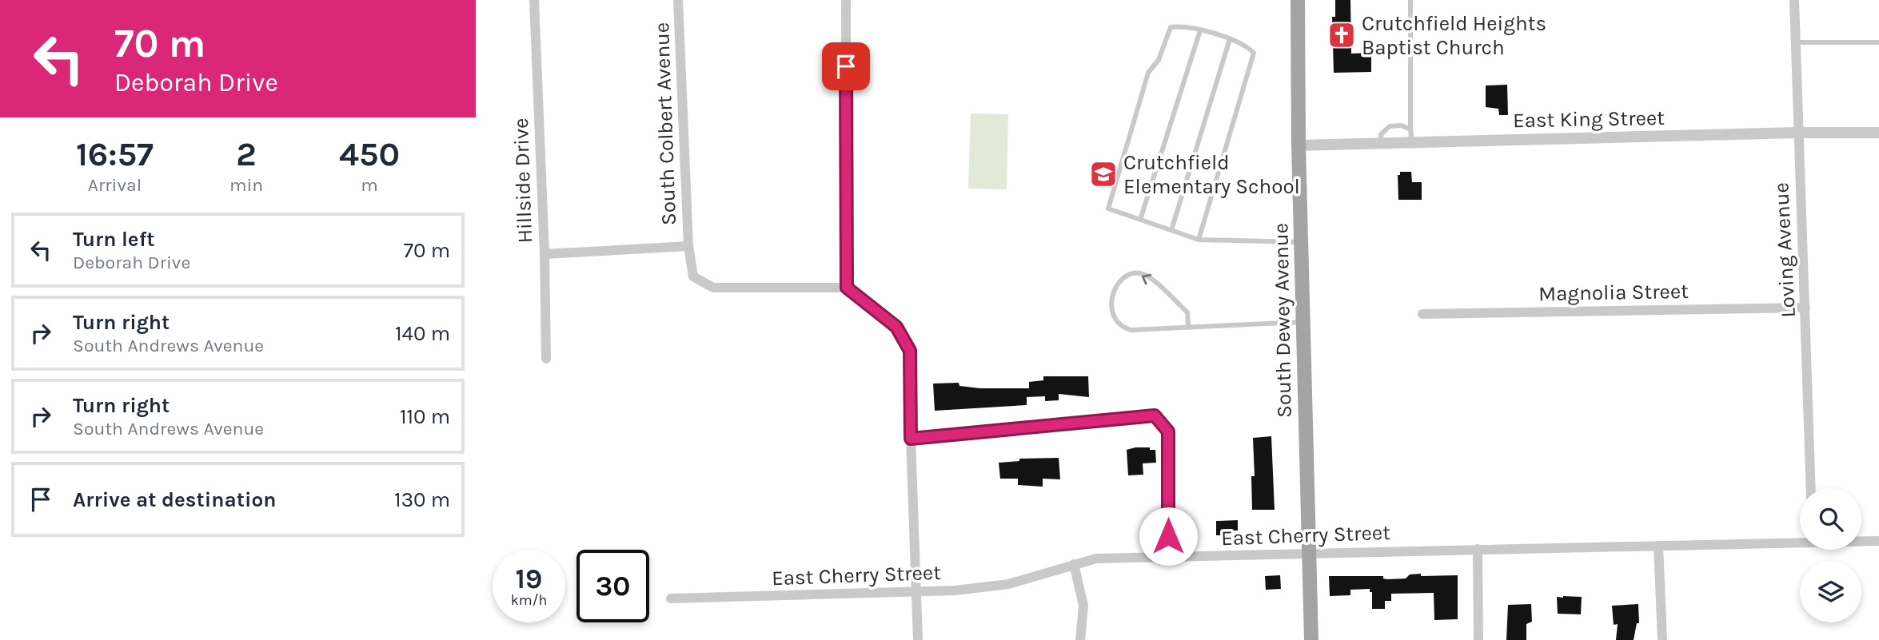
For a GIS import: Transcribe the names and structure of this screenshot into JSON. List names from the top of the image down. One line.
{"streets":{"main road":["South Dewey Avenue"],"street":["East King Street","South Colbert Avenue","Hillside Drive","Loving Avenue","Magnolia Street","East Cherry Street"]},"crossings":[["East King Street","Loving Avenue"],["East King Street","South Dewey Avenue"],["Loving Avenue","Magnolia Street"],["South Dewey Avenue","East Cherry Street"]],"places":{"church":["Crutchfield Heights Baptist Church"],"school or university":["Crutchfield Elementary School"]},"page":{"turn":["70 m","Deborah Drive"],"eta":["16:57","Arrival","2","min","450","m"],"list":[{"name":"Turn left","note":"Deborah Drive","value":"70 m"},{"name":"Turn right","note":"South Andrews Avenue","value":"140 m"},{"name":"Turn right","note":"South Andrews Avenue","value":"110 m"},{"name":"Arrive at destination","value":"130 m"}],"speed":"19 km/h","limit":"30"}}
